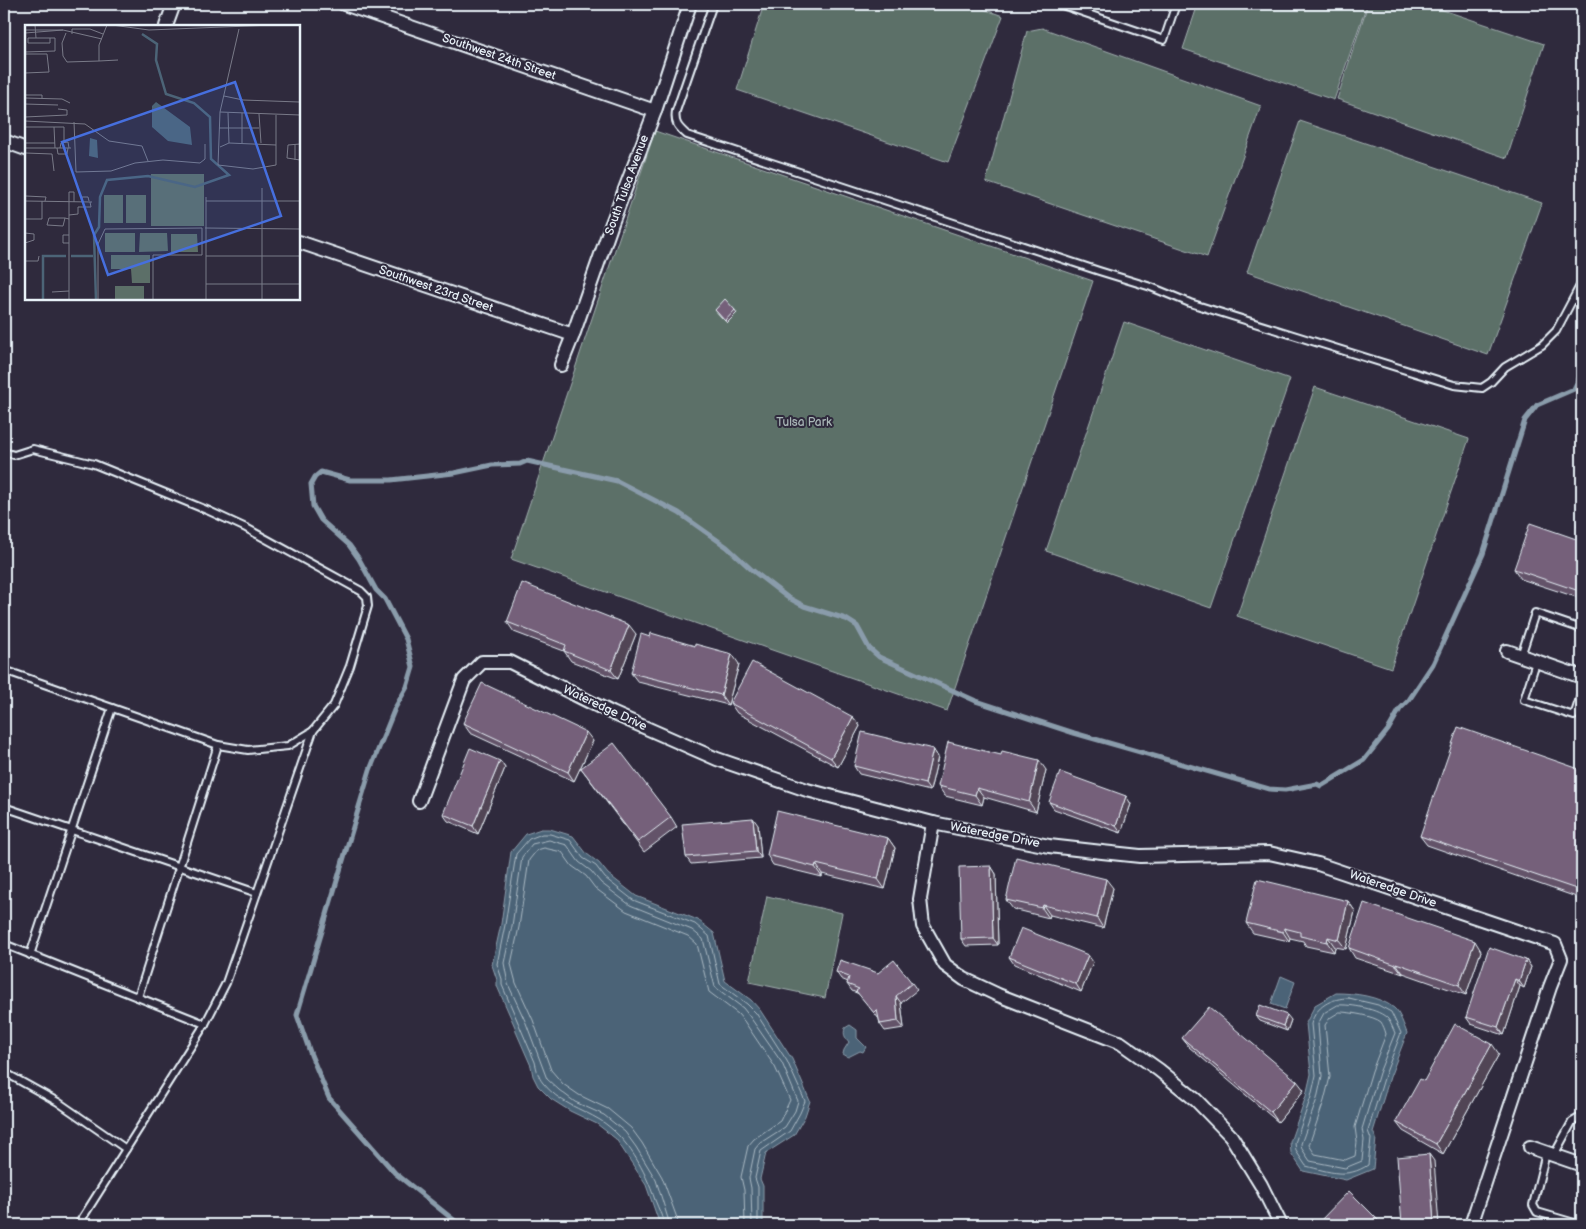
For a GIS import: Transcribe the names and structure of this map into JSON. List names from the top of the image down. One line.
{"streets":{"street":["Southwest 24th Street","South Tulsa Avenue","Southwest 23rd Street","Wateredge Drive"]},"crossings":[["Southwest 24th Street","South Tulsa Avenue"],["South Tulsa Avenue","Southwest 23rd Street"]],"parks":["Tulsa Park"]}
